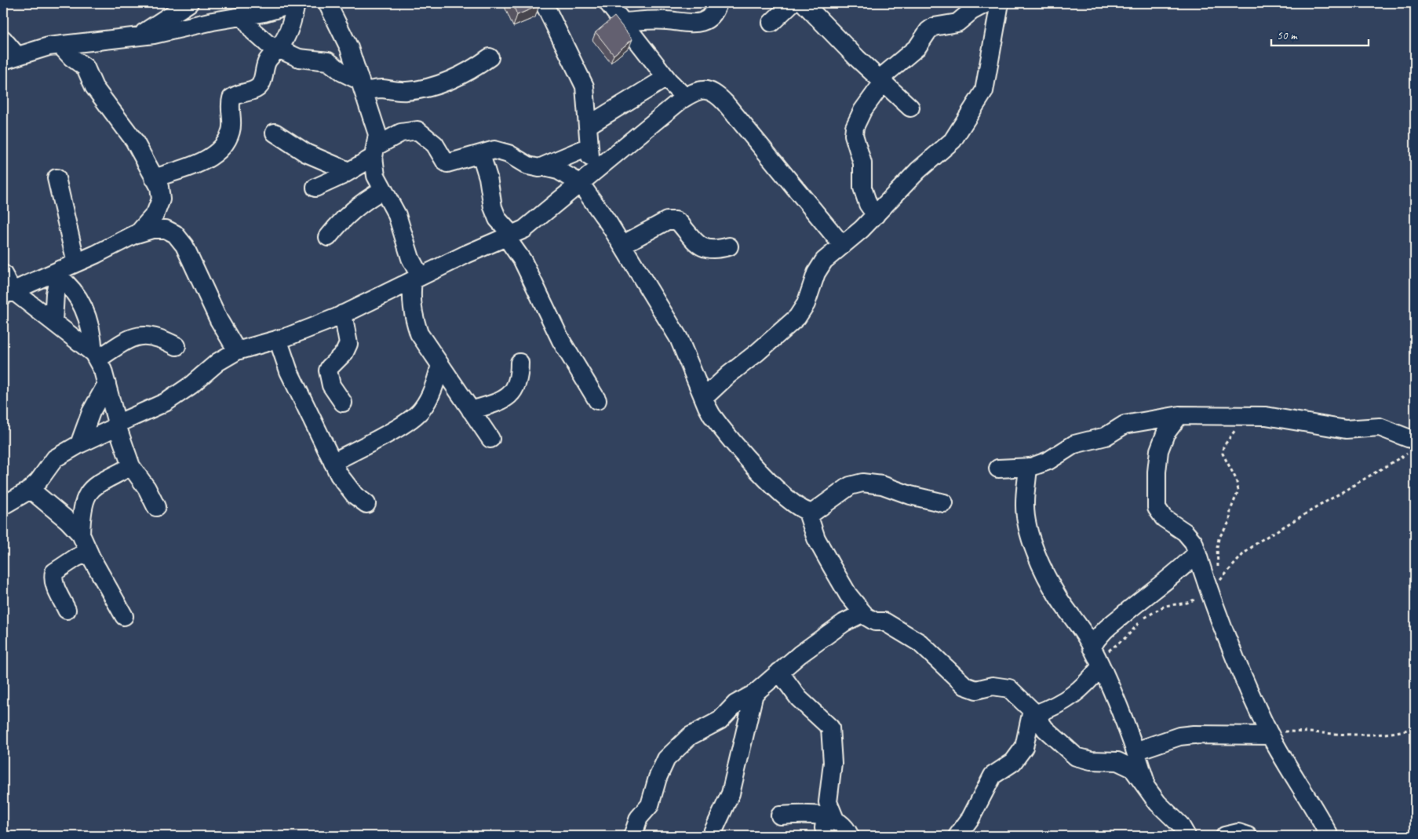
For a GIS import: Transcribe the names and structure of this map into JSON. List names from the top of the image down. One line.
{"scale_bar":"50 m"}
